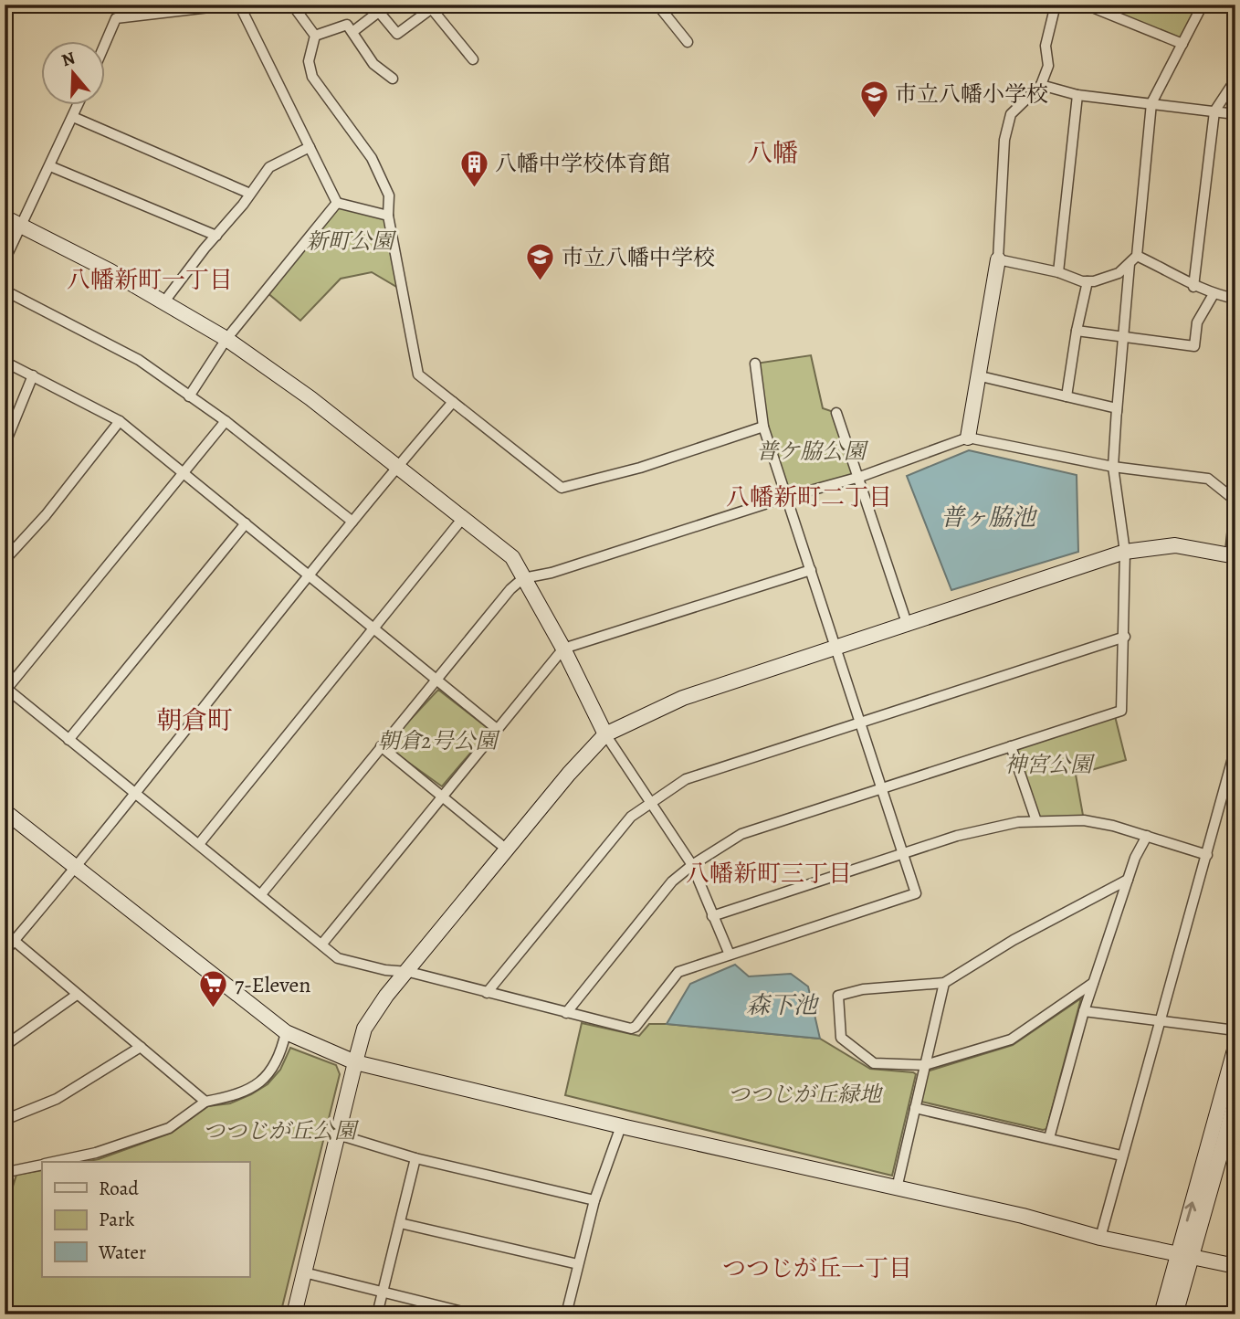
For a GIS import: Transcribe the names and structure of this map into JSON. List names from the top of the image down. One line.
{"districts":["八幡","八幡新町一丁目","八幡新町二丁目","朝倉町","八幡新町三丁目","つつじが丘一丁目"],"water":["普ヶ脇池","森下池"],"parks":["新町公園","普ケ脇公園","朝倉2号公園","神宮公園","つつじが丘緑地","つつじが丘公園"],"places":{"school or university":["市立八幡小学校","市立八幡中学校"],"building":["八幡中学校体育館"],"supermarket":["7-Eleven"]},"legend":["Road","Park","Water"],"north":"top"}
